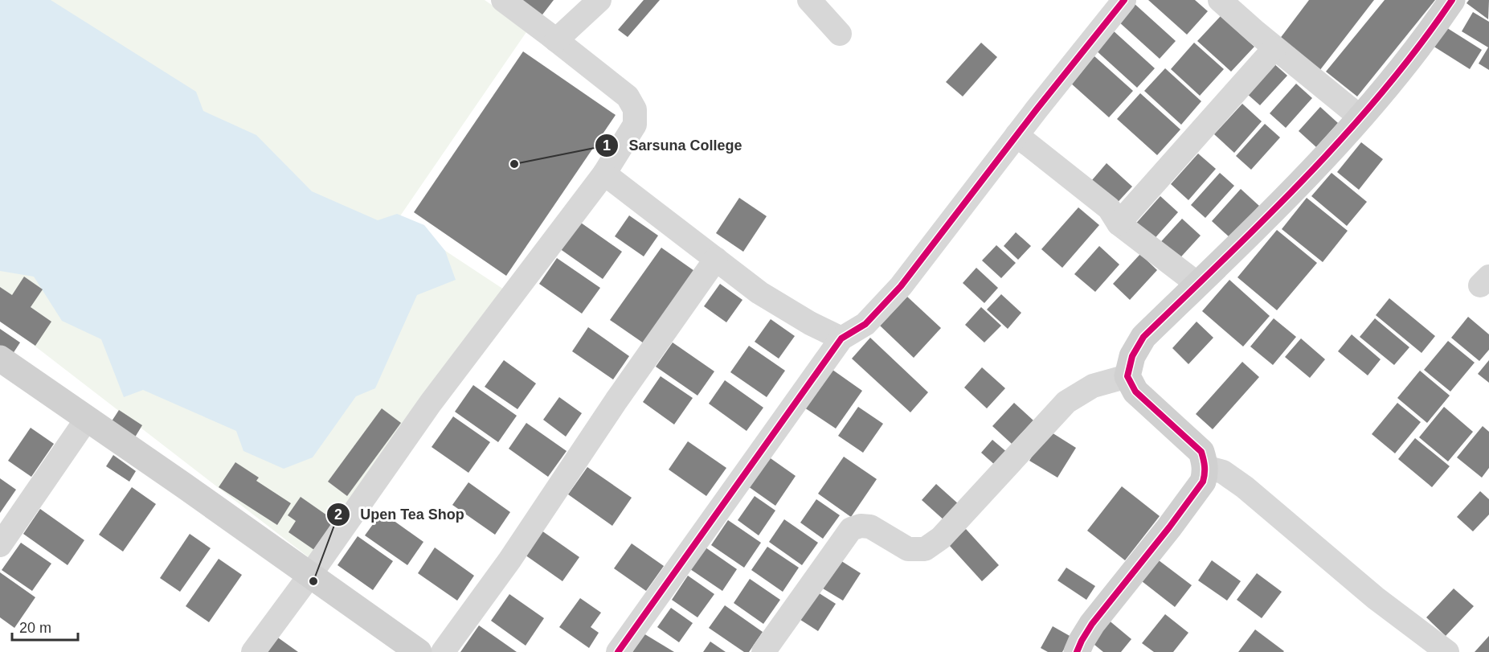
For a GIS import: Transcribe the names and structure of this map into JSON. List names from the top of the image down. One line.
{"places":["Sarsuna College","Upen Tea Shop"],"scale_bar":"20 m"}
